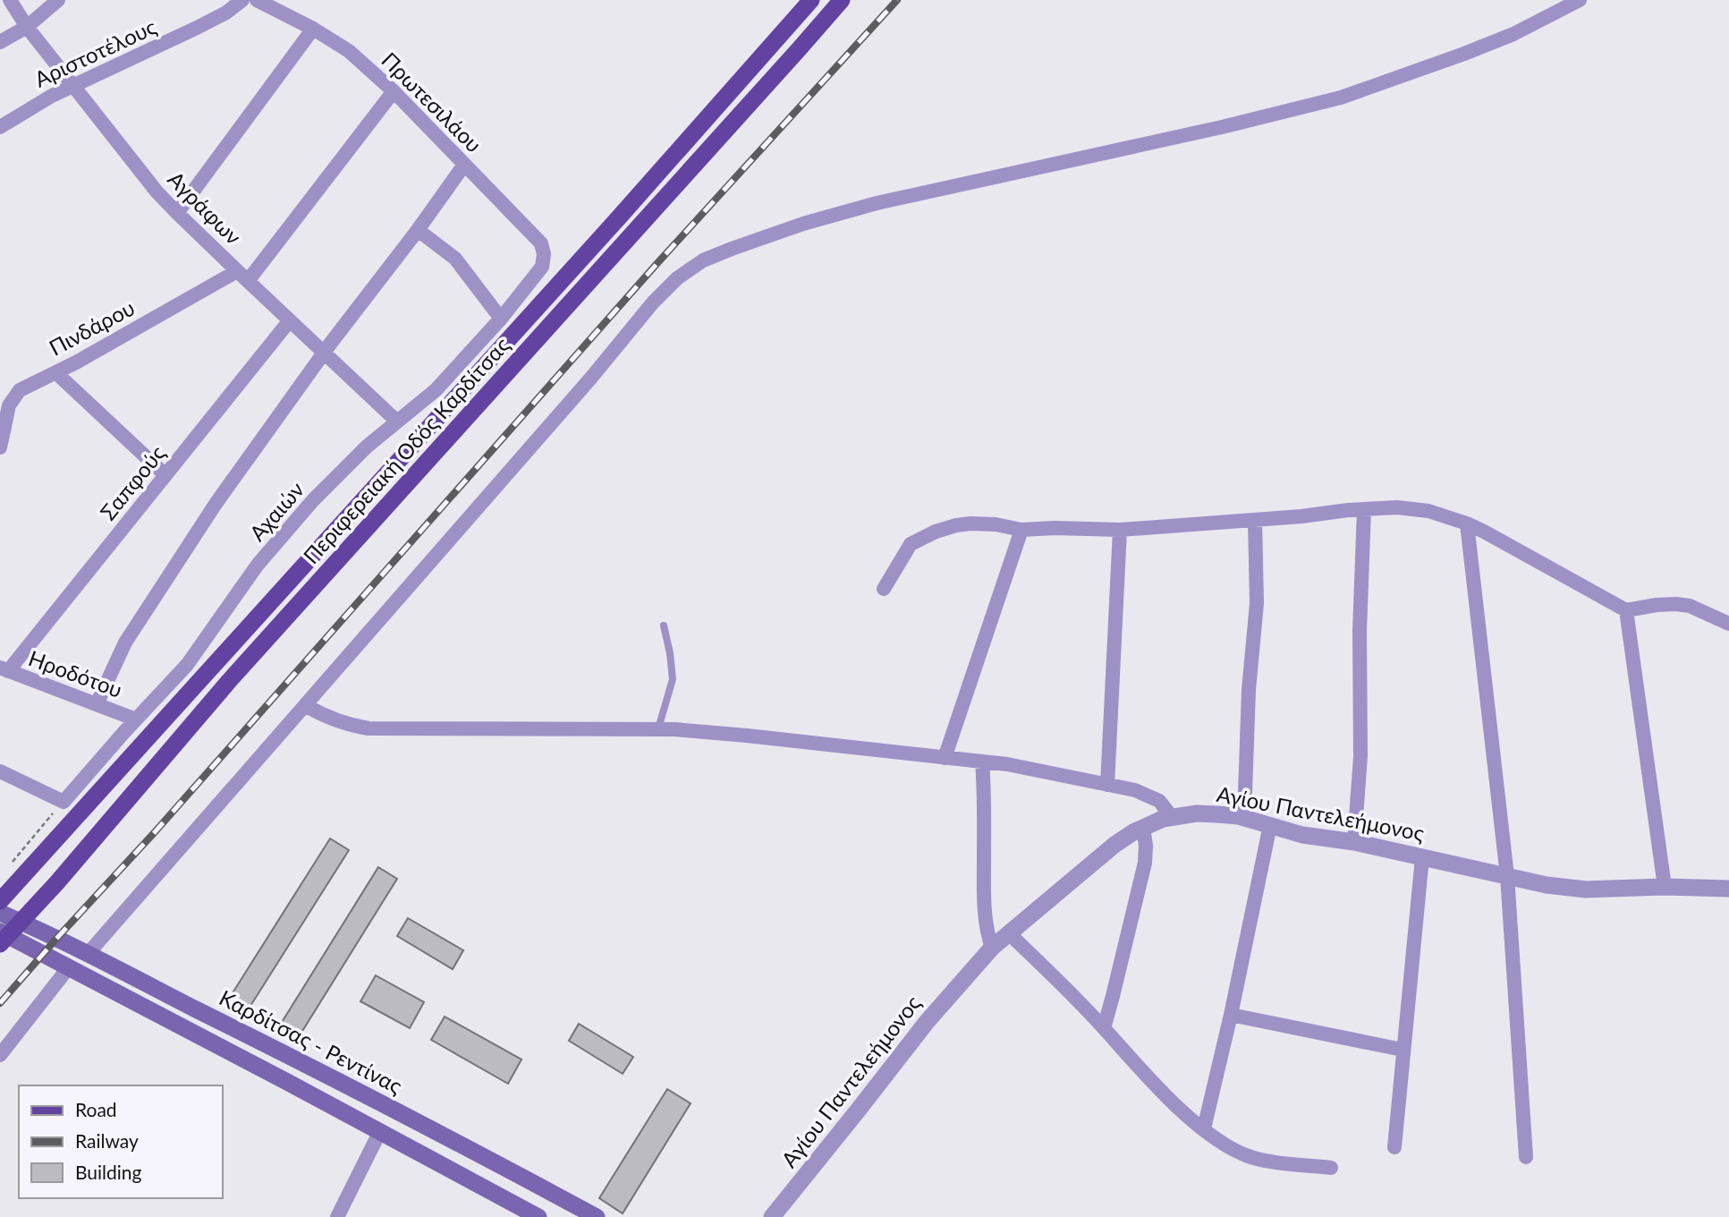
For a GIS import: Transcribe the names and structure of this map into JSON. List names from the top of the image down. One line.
{"streets":{"main road":["Περιφερειακή Οδός Καρδίτσας","Καρδίτσας - Ρεντίνας"],"street":["Αριστοτέλους","Πρωτεσιλάου","Αγράφων","Πινδάρου","Σαπφούς","Αχαιών","Ηροδότου","Αγίου Παντελεήμονος"]},"crossings":[["Αριστοτέλους","Αγράφων"],["Πρωτεσιλάου","Αχαιών"],["Αγράφων","Πινδάρου"],["Αγράφων","Σαπφούς"],["Αγράφων","Αχαιών"],["Περιφερειακή Οδός Καρδίτσας","Καρδίτσας - Ρεντίνας"],["Σαπφούς","Ηροδότου"],["Αχαιών","Ηροδότου"]],"legend":["Road","Railway","Building"]}
